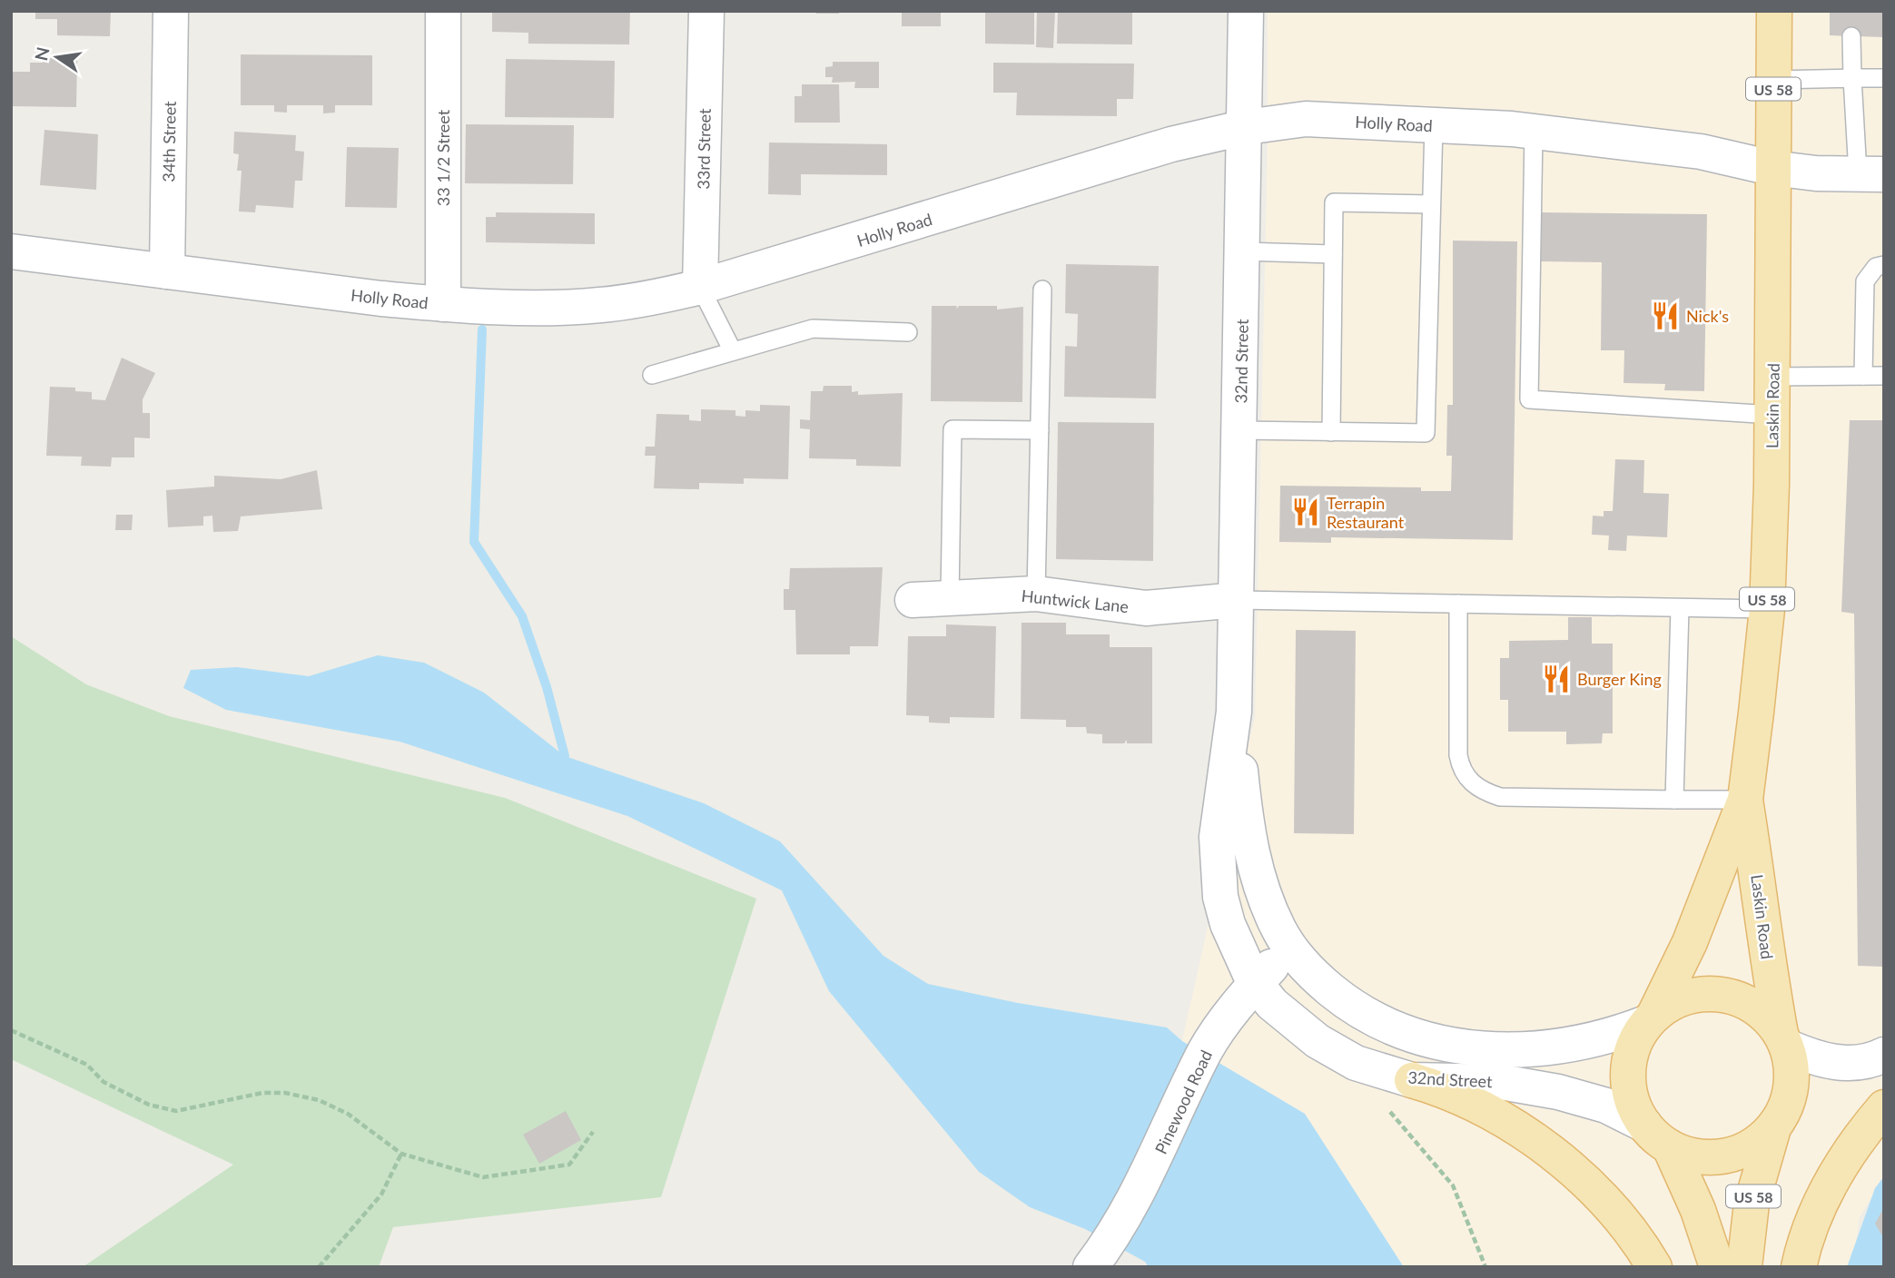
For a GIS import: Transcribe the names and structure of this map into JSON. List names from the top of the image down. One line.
{"streets":{"main road":["US 58","Laskin Road"],"street":["Holly Road","34th Street","33rd Street","33 1/2 Street","32nd Street","Huntwick Lane","Pinewood Road"]},"crossings":[["US 58","32nd Street"],["US 58","Laskin Road"],["Holly Road","34th Street"],["Holly Road","33rd Street"],["Holly Road","33 1/2 Street"],["Holly Road","32nd Street"],["Holly Road","Laskin Road"],["32nd Street","Laskin Road"],["32nd Street","Huntwick Lane"],["32nd Street","Pinewood Road"]],"places":{"restaurant":["Nick's","Terrapin Restaurant","Burger King"]},"north":"left"}
